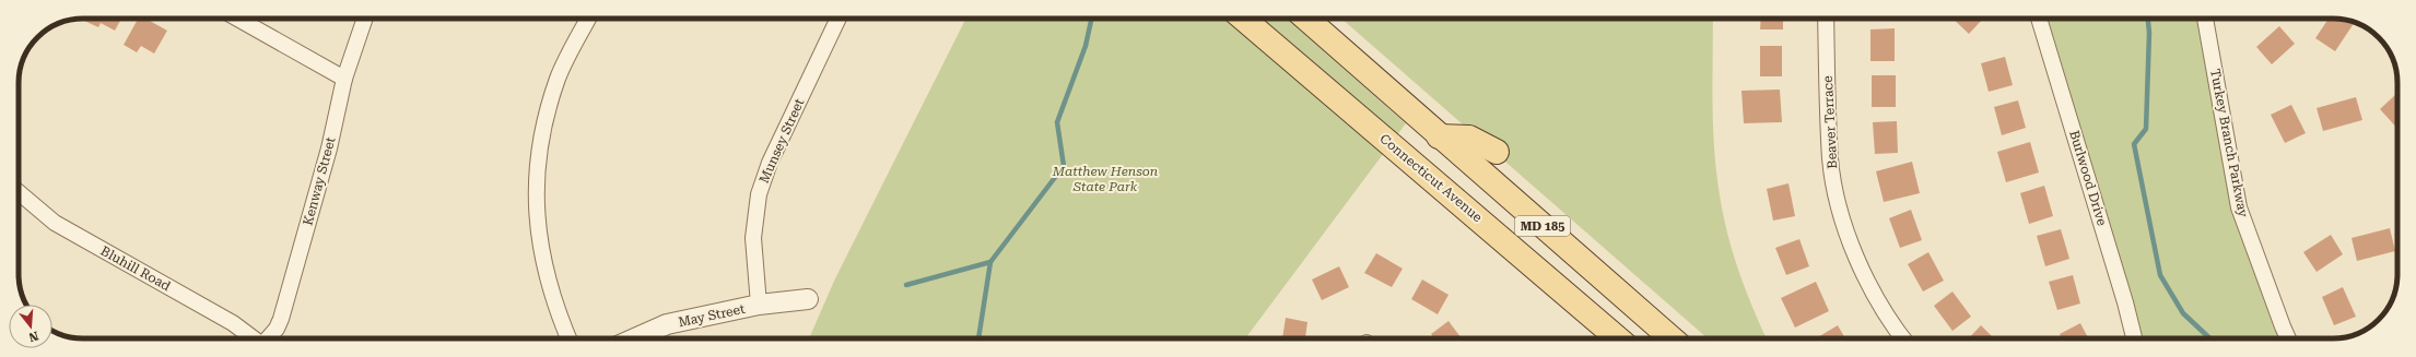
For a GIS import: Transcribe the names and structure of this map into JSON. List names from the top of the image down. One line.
{"streets":{"main road":["Connecticut Avenue","MD 185"],"street":["Beaver Terrace","Munsey Street","Turkey Branch Parkway","Burlwood Drive","Kenway Street","Bluhill Road","May Street"]},"crossings":[["Munsey Street","May Street"]],"parks":["Matthew Henson State Park"],"north":"bottom"}
